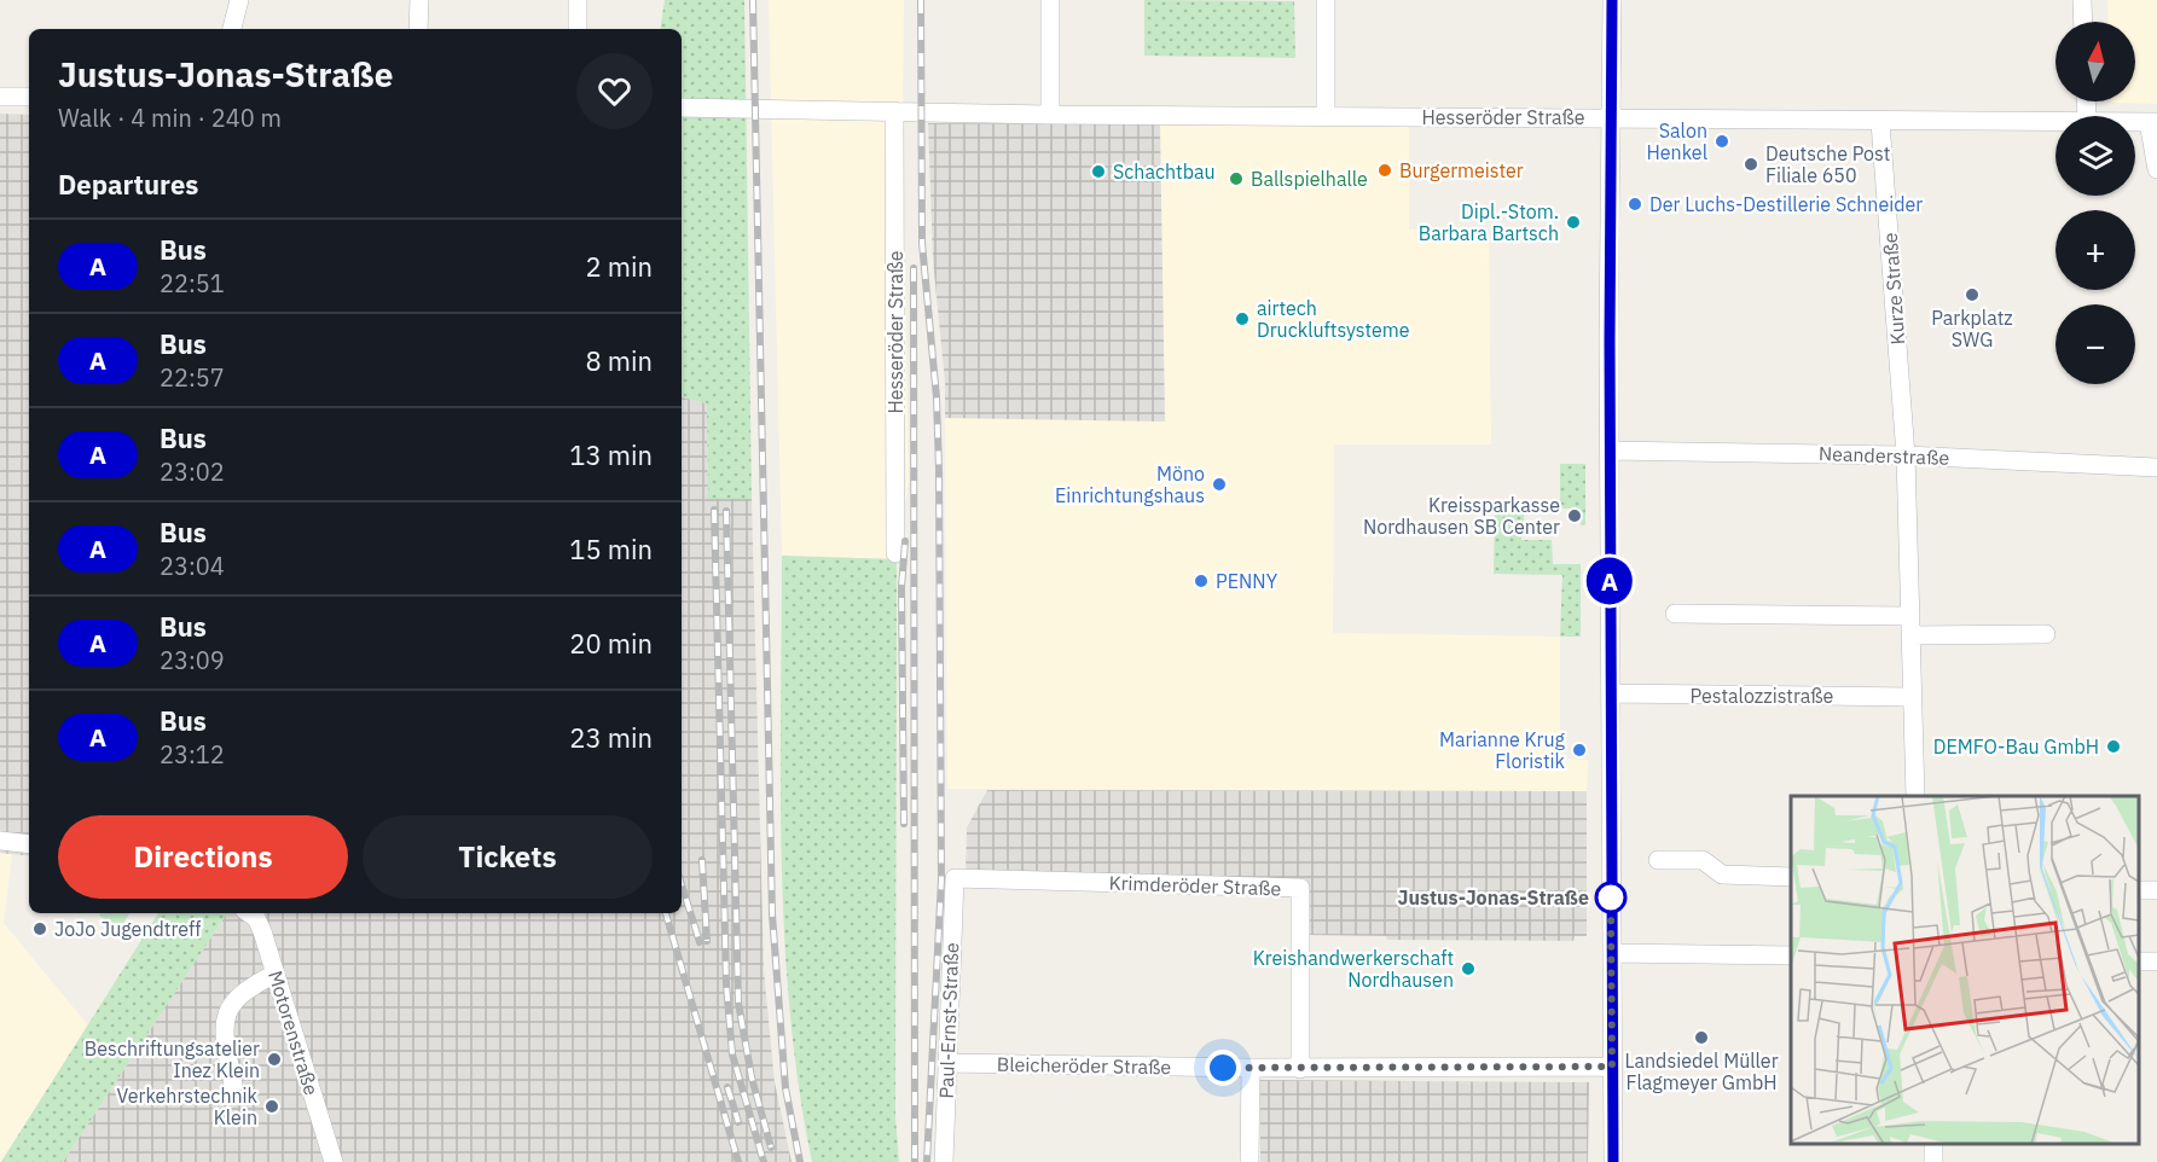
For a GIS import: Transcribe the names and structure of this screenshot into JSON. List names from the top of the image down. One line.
{"streets":{"street":["Hesseröder Straße","Kurze Straße","Neanderstraße","Pestalozzistraße","Krimderöder Straße","Paul-Ernst-Straße","Motorenstraße","Bleicheröder Straße"]},"crossings":[["Hesseröder Straße","Kurze Straße"],["Kurze Straße","Neanderstraße"],["Krimderöder Straße","Paul-Ernst-Straße"],["Krimderöder Straße","Bleicheröder Straße"],["Paul-Ernst-Straße","Bleicheröder Straße"]],"places":["Salon Henkel","Deutsche Post Filiale 650","Burgermeister","Schachtbau","Ballspielhalle","Der Luchs-Destillerie Schneider","Dipl.-Stom. Barbara Bartsch","Parkplatz SWG","airtech Druckluftsysteme","Möno Einrichtungshaus","Kreissparkasse Nordhausen SB Center","PENNY","DEMFO-Bau GmbH","Marianne Krug Floristik","Justus-Jonas-Straße","JoJo Jugendtreff","Kreishandwerkerschaft Nordhausen","Landsiedel Müller Flagmeyer GmbH","Beschriftungsatelier Inez Klein","Verkehrstechnik Klein"],"lines":["bus line A"],"north":"top","page":{"on_map":"A","map_buttons":["+","−"],"heading":[["Justus-Jonas-Straße","Walk · 4 min · 240 m"],"Departures"],"list":[{"mark":"A","name":"Bus","note":"22:51","value":"2 min"},{"mark":"A","name":"Bus","note":"22:57","value":"8 min"},{"mark":"A","name":"Bus","note":"23:02","value":"13 min"},{"mark":"A","name":"Bus","note":"23:04","value":"15 min"},{"mark":"A","name":"Bus","note":"23:09","value":"20 min"},{"mark":"A","name":"Bus","note":"23:12","value":"23 min"}],"buttons":["Directions","Tickets"]}}
